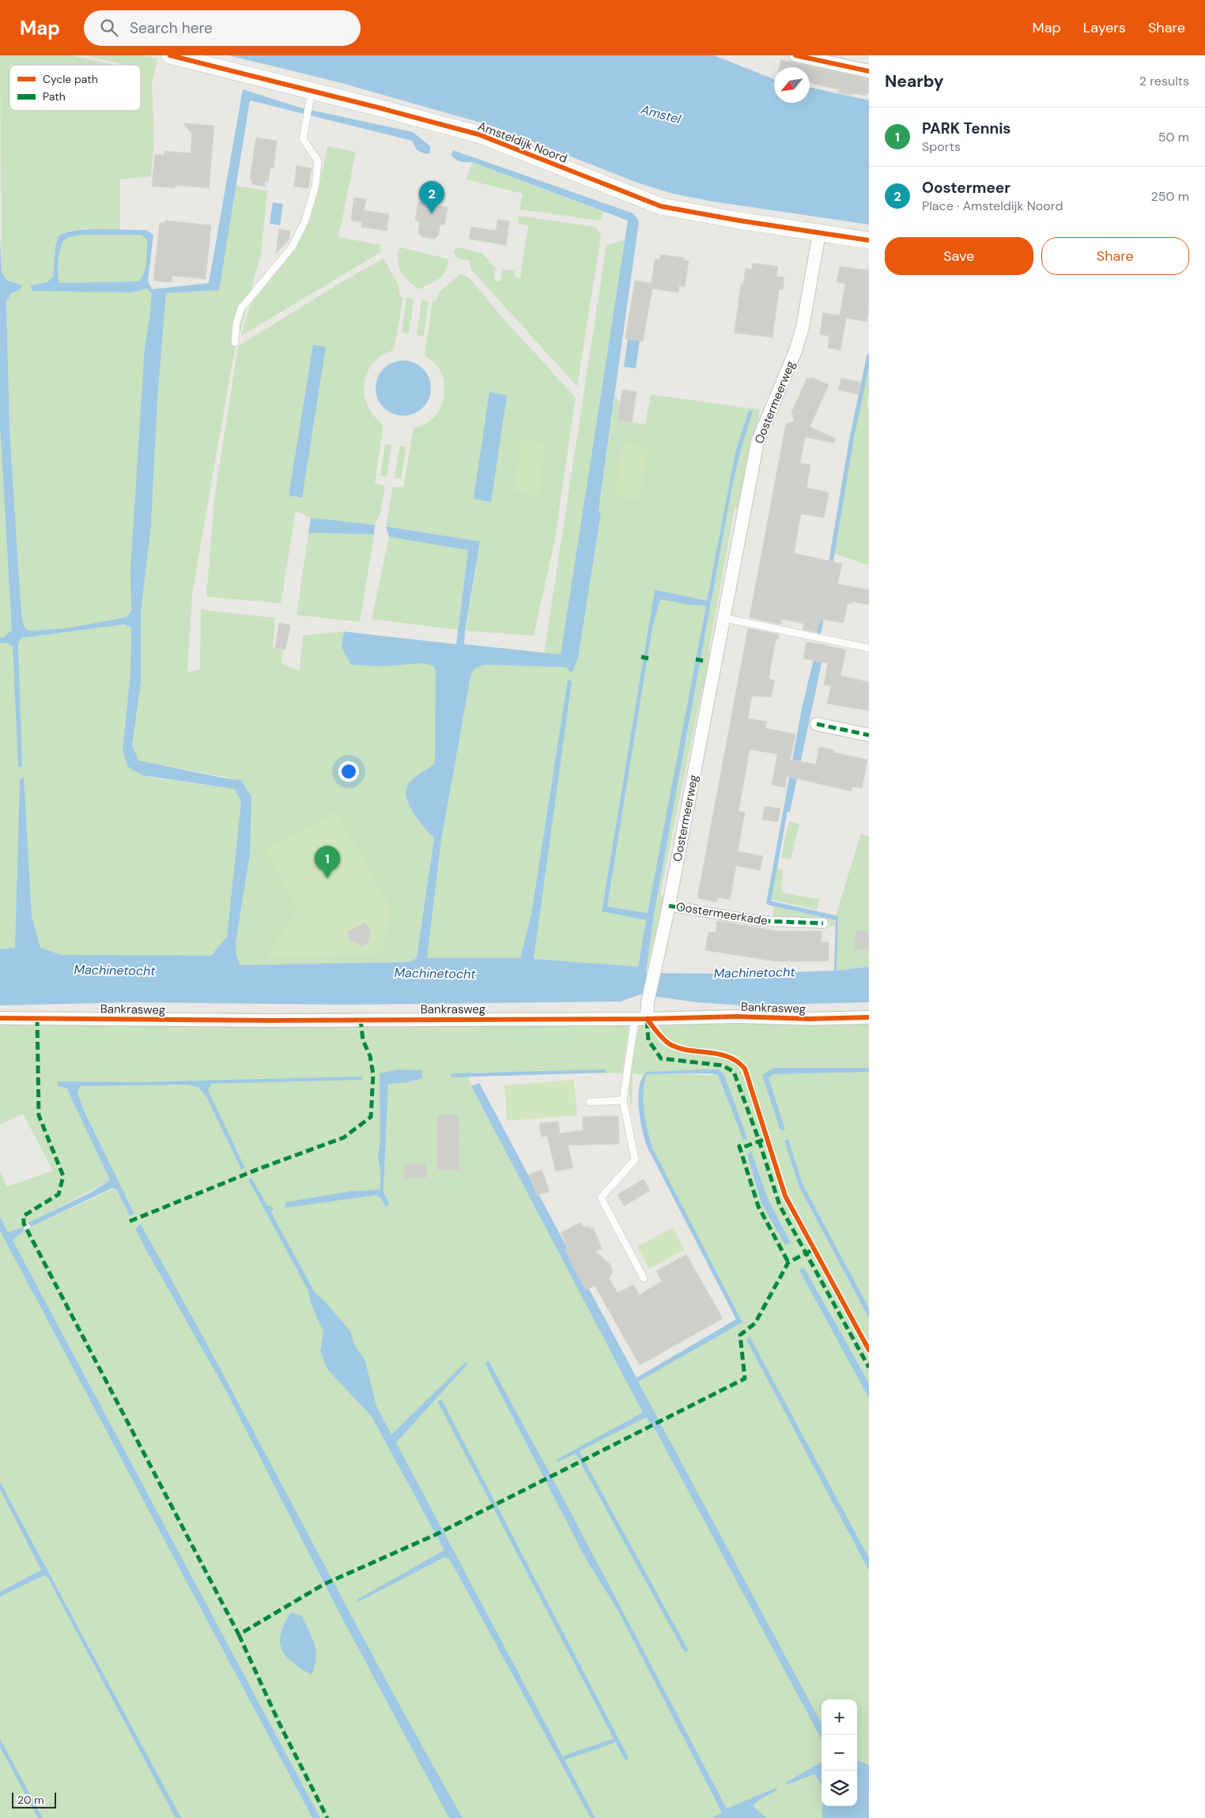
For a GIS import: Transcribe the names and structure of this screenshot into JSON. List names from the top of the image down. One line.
{"streets":{"street":["Amsteldijk Noord","Oostermeerweg","Oostermeerkade","Bankrasweg"]},"crossings":[["Amsteldijk Noord","Oostermeerweg"],["Oostermeerweg","Oostermeerkade"],["Oostermeerweg","Bankrasweg"]],"water":["Amstel","Machinetocht"],"legend":["Cycle path","Path"],"scale_bar":"20 m","north":"bottom left","page":{"header":"Map","search":"Search here","nav":["Map","Layers","Share"],"heading":["Nearby","2 results"],"list":[{"mark":"1","name":"PARK Tennis","note":"Sports","value":"50 m"},{"mark":"2","name":"Oostermeer","note":"Place · Amsteldijk Noord","value":"250 m"}],"pins":["2","1"],"buttons":["Save","Share"],"map_buttons":["+","−"],"scale":"20 m"}}
